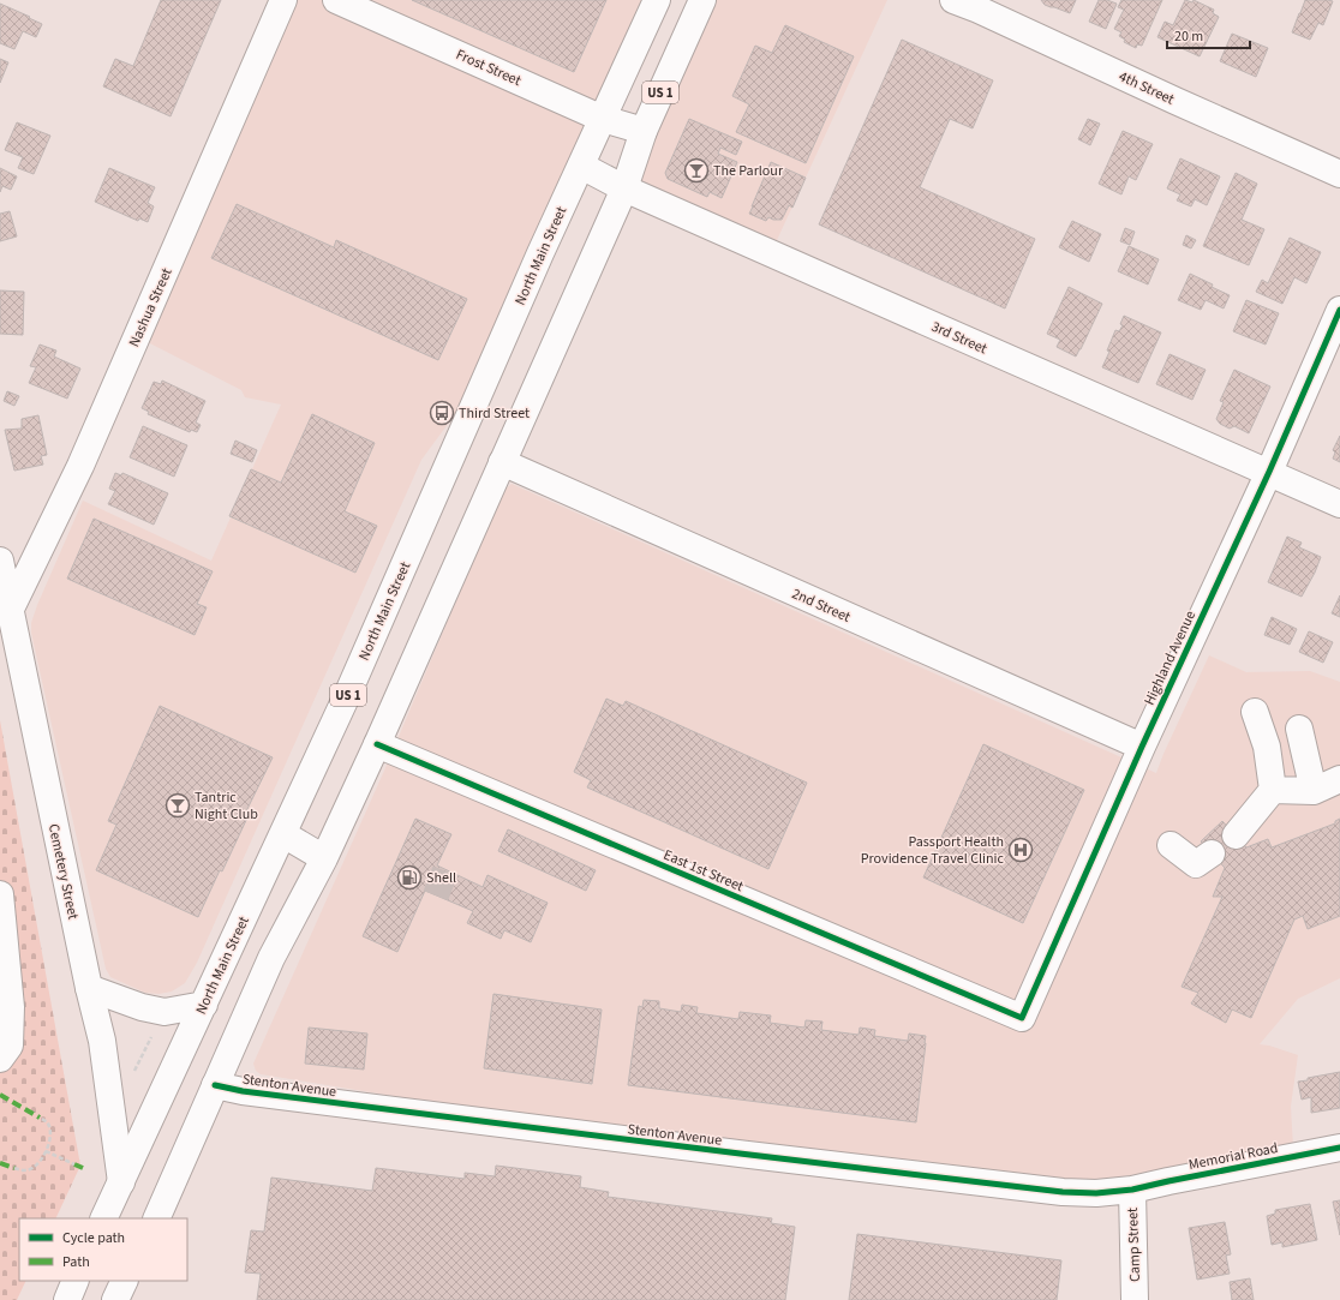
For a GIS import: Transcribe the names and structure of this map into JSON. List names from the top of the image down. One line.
{"streets":{"street":["Frost Street","4th Street","US 1","North Main Street","Nashua Street","3rd Street","2nd Street","Highland Avenue","East 1st Street","Cemetery Street","Stenton Avenue","Memorial Road","Camp Street"]},"crossings":[["Frost Street","US 1"],["Frost Street","North Main Street"],["US 1","3rd Street"],["US 1","2nd Street"],["US 1","East 1st Street"],["US 1","Stenton Avenue"],["North Main Street","3rd Street"],["North Main Street","Cemetery Street"],["Nashua Street","Cemetery Street"],["3rd Street","Highland Avenue"],["2nd Street","Highland Avenue"],["Highland Avenue","East 1st Street"],["Stenton Avenue","Memorial Road"],["Stenton Avenue","Camp Street"],["Memorial Road","Camp Street"]],"places":{"bar":["The Parlour","Tantric Night Club"],"bus stop":["Third Street"],"hospital":["Passport Health Providence Travel Clinic"],"fuel station":["Shell"]},"legend":["Cycle path","Path"],"scale_bar":"20 m"}
